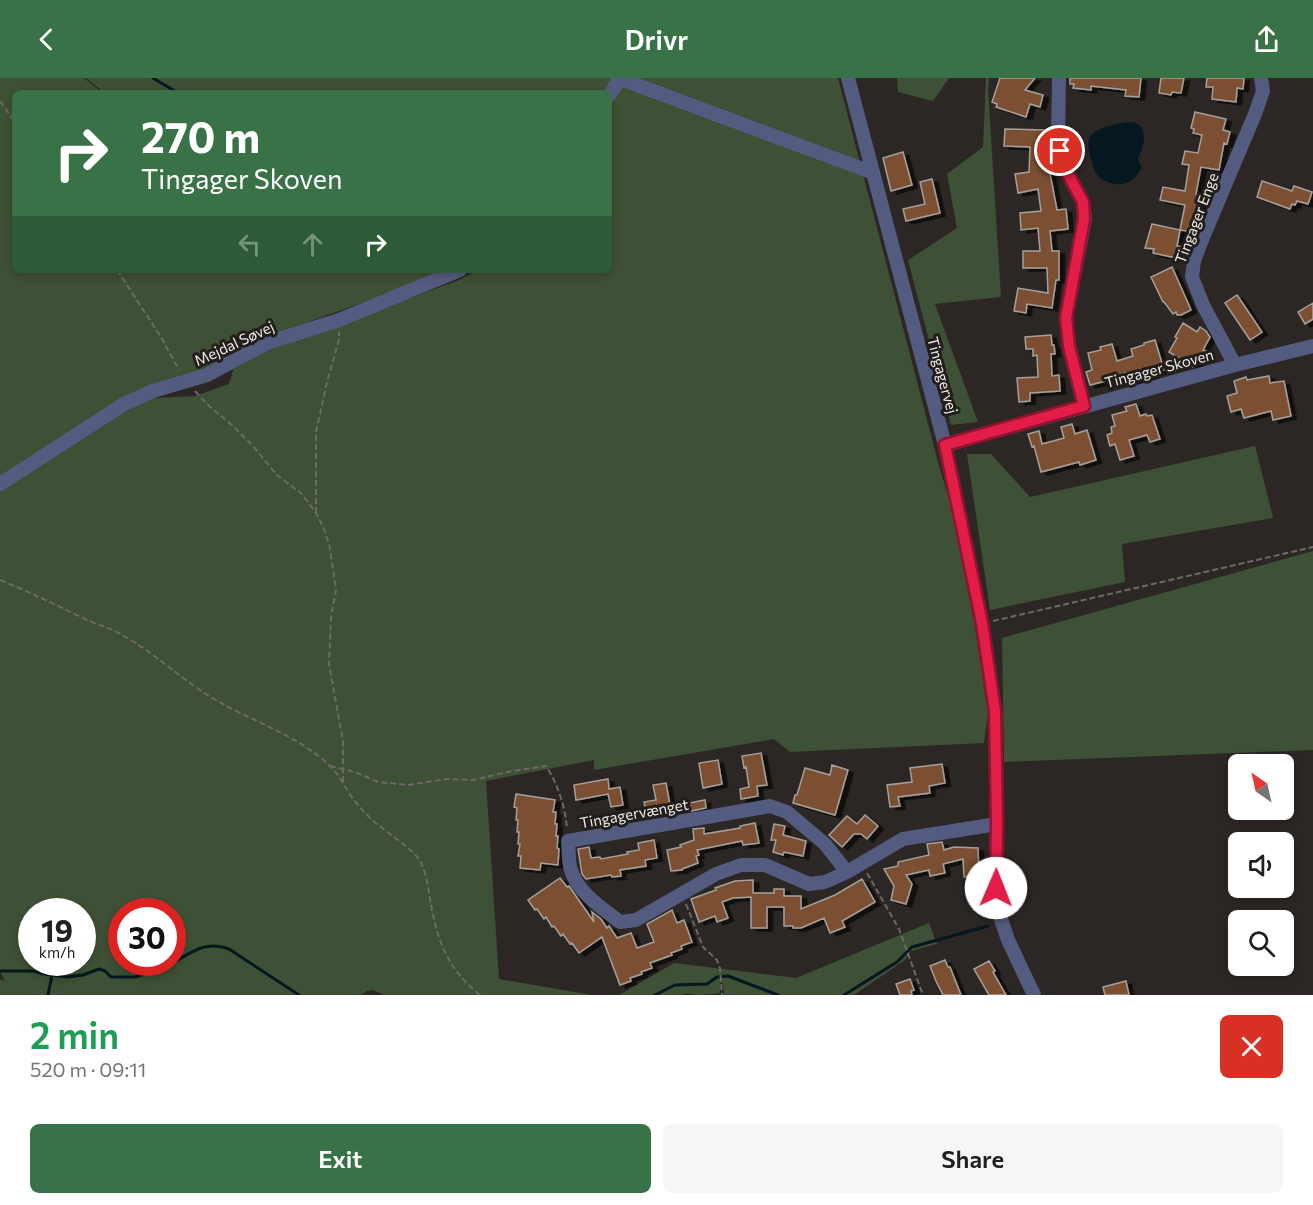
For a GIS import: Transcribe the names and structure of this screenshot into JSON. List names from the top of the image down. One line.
{"streets":{"street":["Tingager Enge","Mejdal Søvej","Tingager Skoven","Tingagervej","Tingagervænget"]},"crossings":[["Tingager Enge","Tingager Skoven"],["Tingager Skoven","Tingagervej"],["Tingagervej","Tingagervænget"]],"north":"top left","page":{"header":"Drivr","turn":["270 m","Tingager Skoven"],"speed":"19 km/h","limit":"30","heading":["2 min","520 m · 09:11"],"buttons":["Exit","Share"]}}
